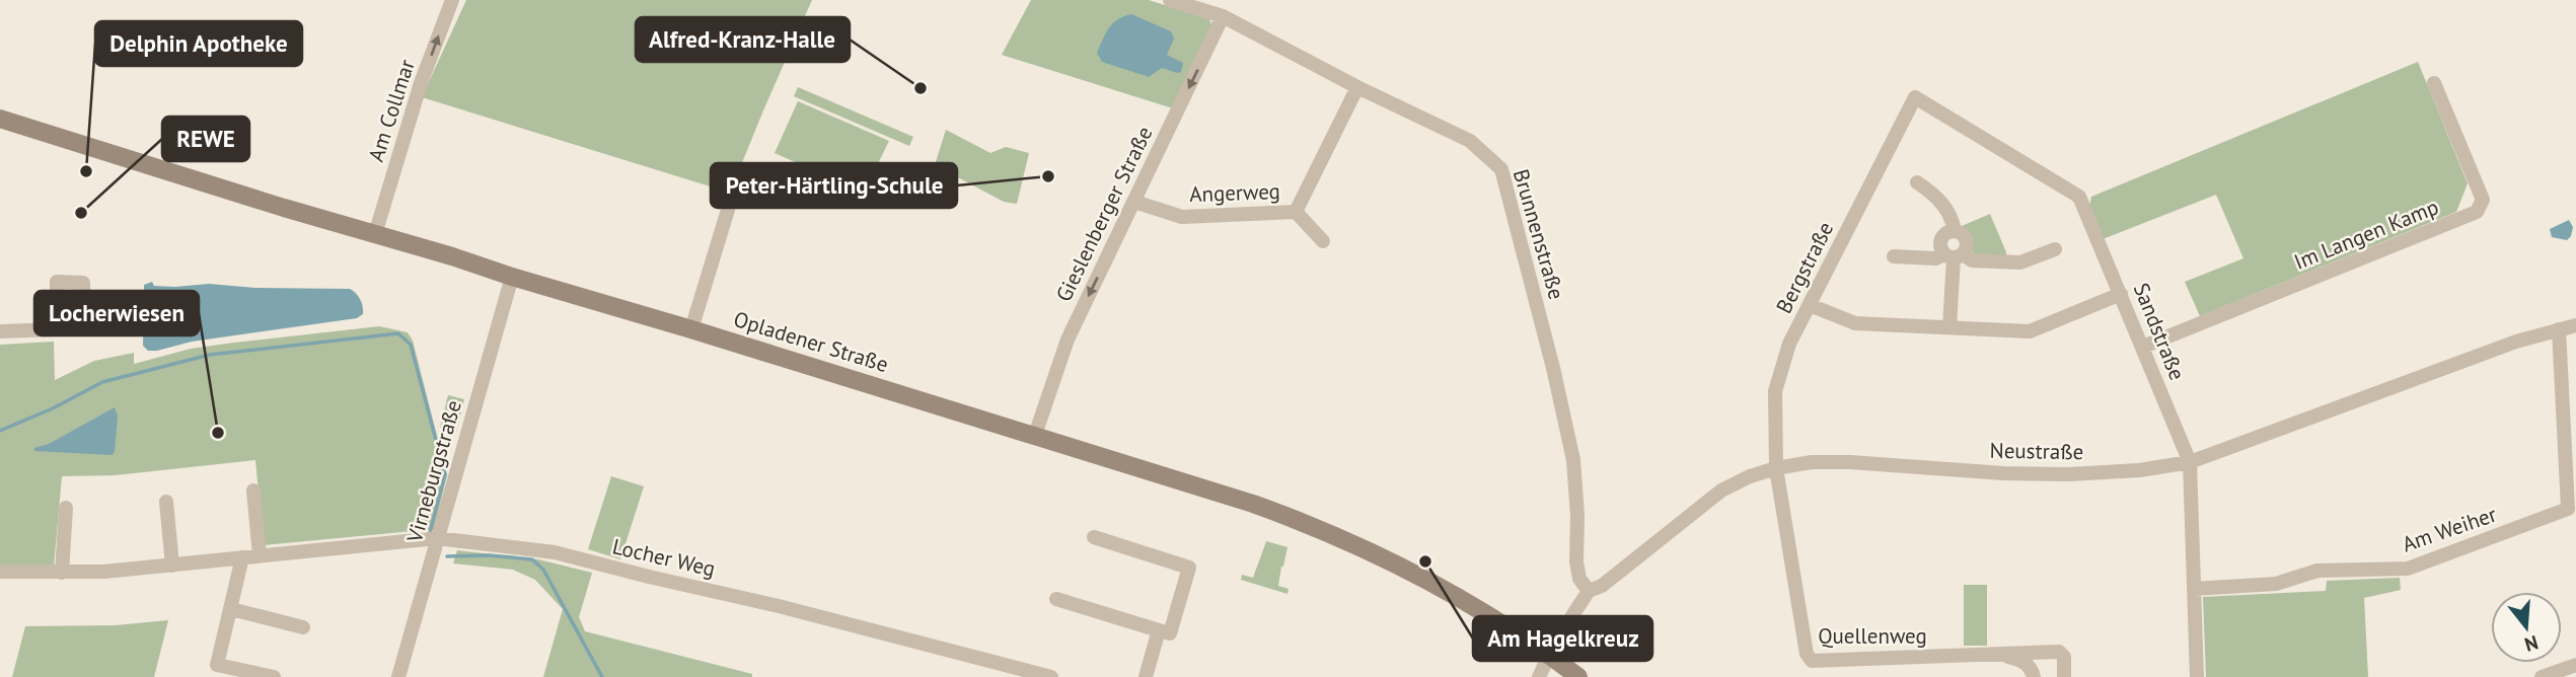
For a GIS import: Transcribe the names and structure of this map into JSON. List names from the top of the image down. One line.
{"streets":{"main road":["Opladener Straße"],"street":["Am Collmar","Angerweg","Gieslenberger Straße","Brunnenstraße","Im Langen Kamp","Bergstraße","Sandstraße","Neustraße","Virneburgstraße","Am Weiher","Locher Weg","Quellenweg"]},"crossings":[["Am Collmar","Opladener Straße"],["Angerweg","Gieslenberger Straße"],["Angerweg","Brunnenstraße"],["Gieslenberger Straße","Brunnenstraße"],["Gieslenberger Straße","Opladener Straße"],["Brunnenstraße","Neustraße"],["Im Langen Kamp","Sandstraße"],["Bergstraße","Sandstraße"],["Bergstraße","Neustraße"],["Bergstraße","Quellenweg"],["Sandstraße","Neustraße"],["Sandstraße","Am Weiher"],["Opladener Straße","Neustraße"],["Opladener Straße","Virneburgstraße"],["Neustraße","Am Weiher"],["Neustraße","Quellenweg"],["Virneburgstraße","Locher Weg"]],"one_way":["Am Collmar","Gieslenberger Straße"],"places":["Alfred-Kranz-Halle","Delphin Apotheke","Peter-Härtling-Schule","REWE","Locherwiesen","Am Hagelkreuz"],"north":"bottom"}
